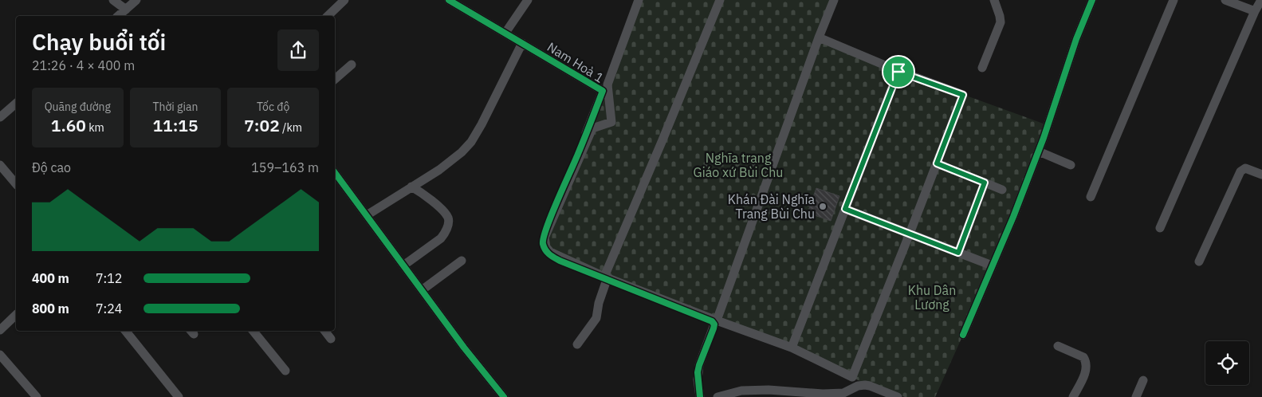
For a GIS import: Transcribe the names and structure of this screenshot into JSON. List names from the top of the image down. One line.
{"streets":{"street":["Nam Hoà 1"]},"parks":["Nghĩa trang Giáo xứ Bùi Chu","Khu Dân Lương"],"places":["Khán Đài Nghĩa Trang Bùi Chu"],"page":{"heading":["Chạy buổi tối","21:26 · 4 × 400 m"],"stats":[["Quãng đường","1.60 km"],["Thời gian","11:15"],["Tốc độ","7:02 /km"]],"chart":["Độ cao","159–163 m"],"list":[{"name":"400 m","note":"7:12"},{"name":"800 m","note":"7:24"}]}}
